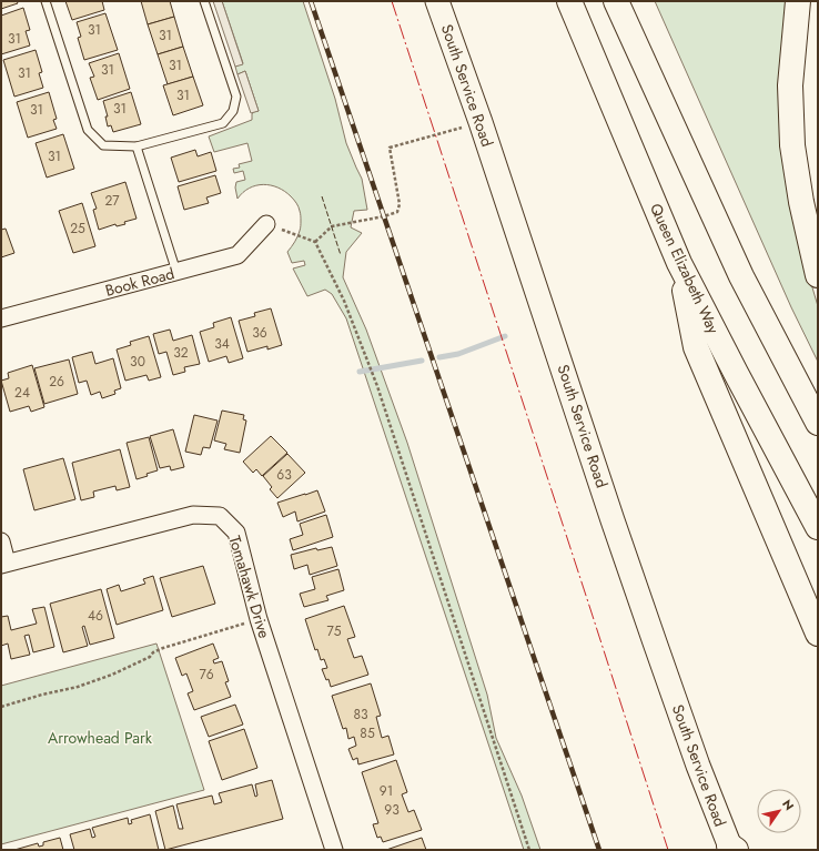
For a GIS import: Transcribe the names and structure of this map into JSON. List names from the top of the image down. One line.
{"streets":{"highway":["Queen Elizabeth Way"],"street":["South Service Road","Book Road","Tomahawk Drive"]},"parks":["Arrowhead Park"],"house_numbers":["31","31","31","31","31","31","31","31","31","31","27","25","36","34","32","30","26","24","63","46","75","76","83","85","91","93"],"north":"top right"}
